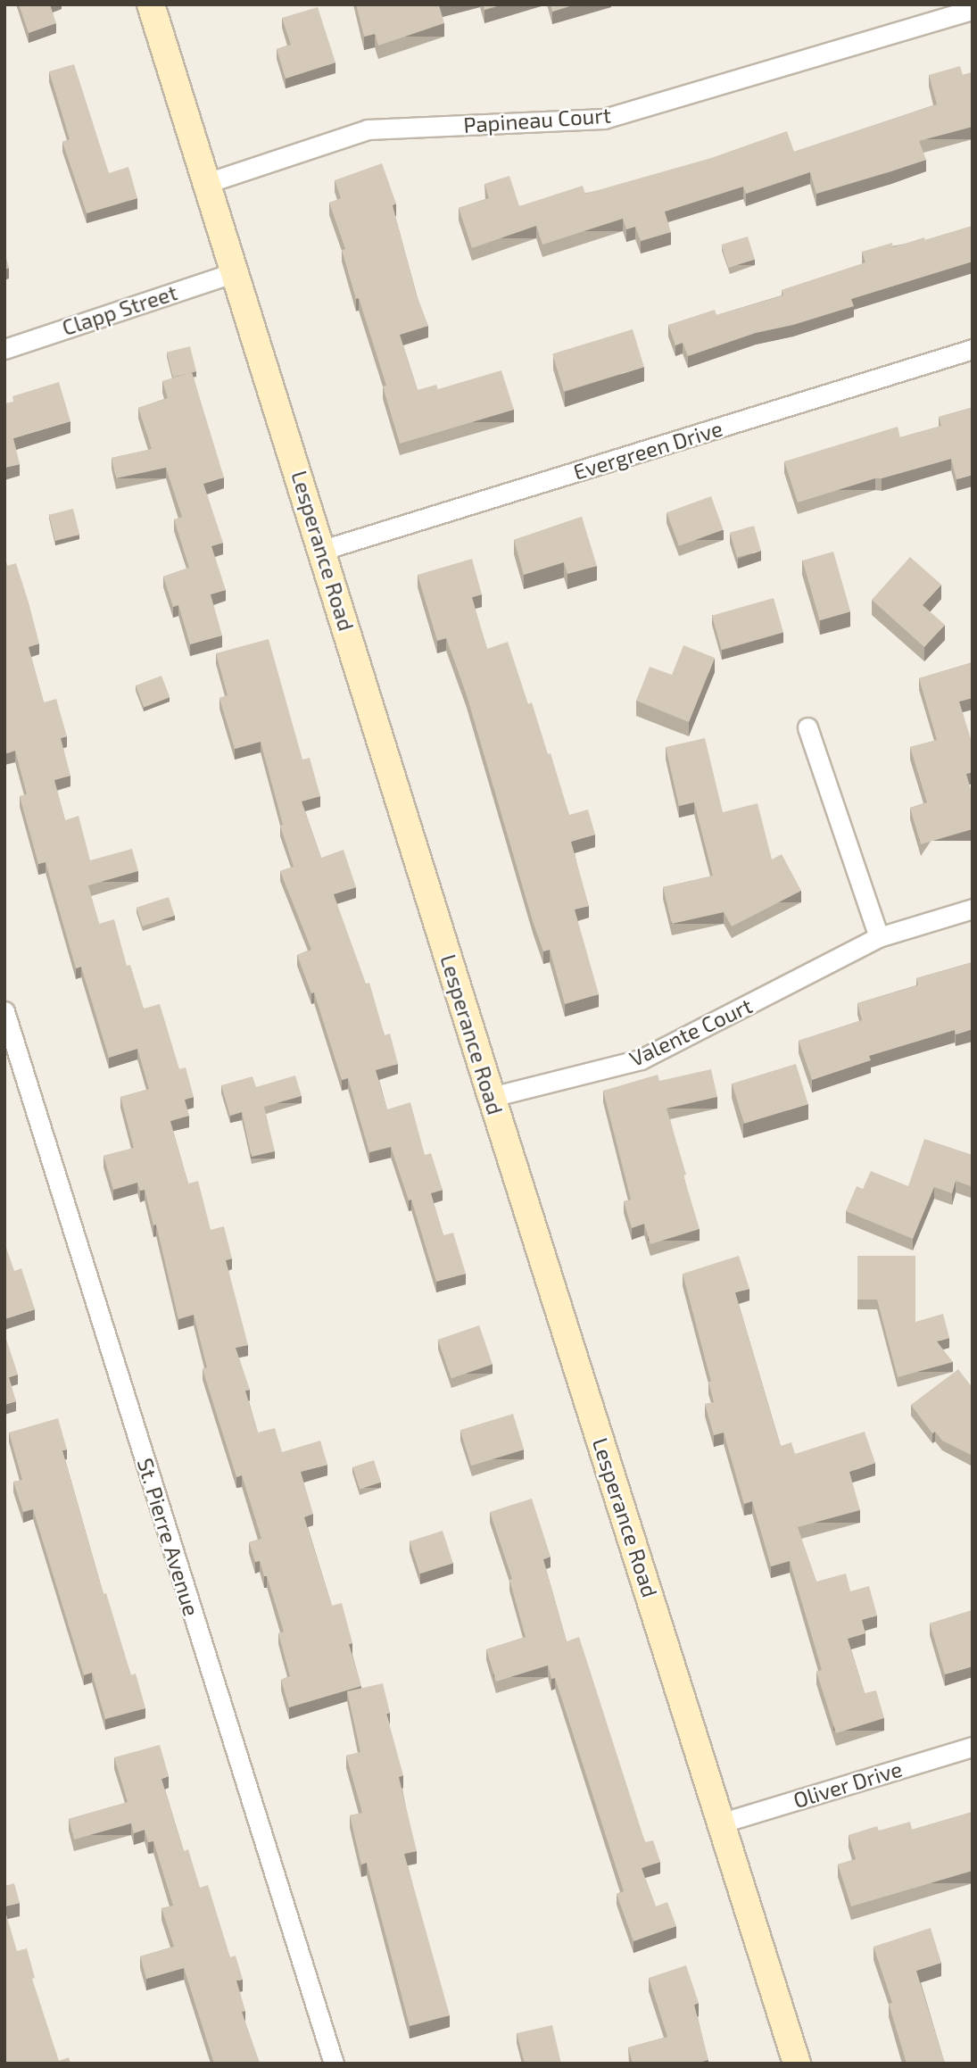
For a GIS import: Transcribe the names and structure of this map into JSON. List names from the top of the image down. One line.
{"streets":{"main road":["Lesperance Road"],"street":["Papineau Court","Clapp Street","Evergreen Drive","Valente Court","St. Pierre Avenue","Oliver Drive"]},"crossings":[["Papineau Court","Lesperance Road"],["Clapp Street","Lesperance Road"],["Evergreen Drive","Lesperance Road"],["Lesperance Road","Valente Court"],["Lesperance Road","Oliver Drive"]]}
